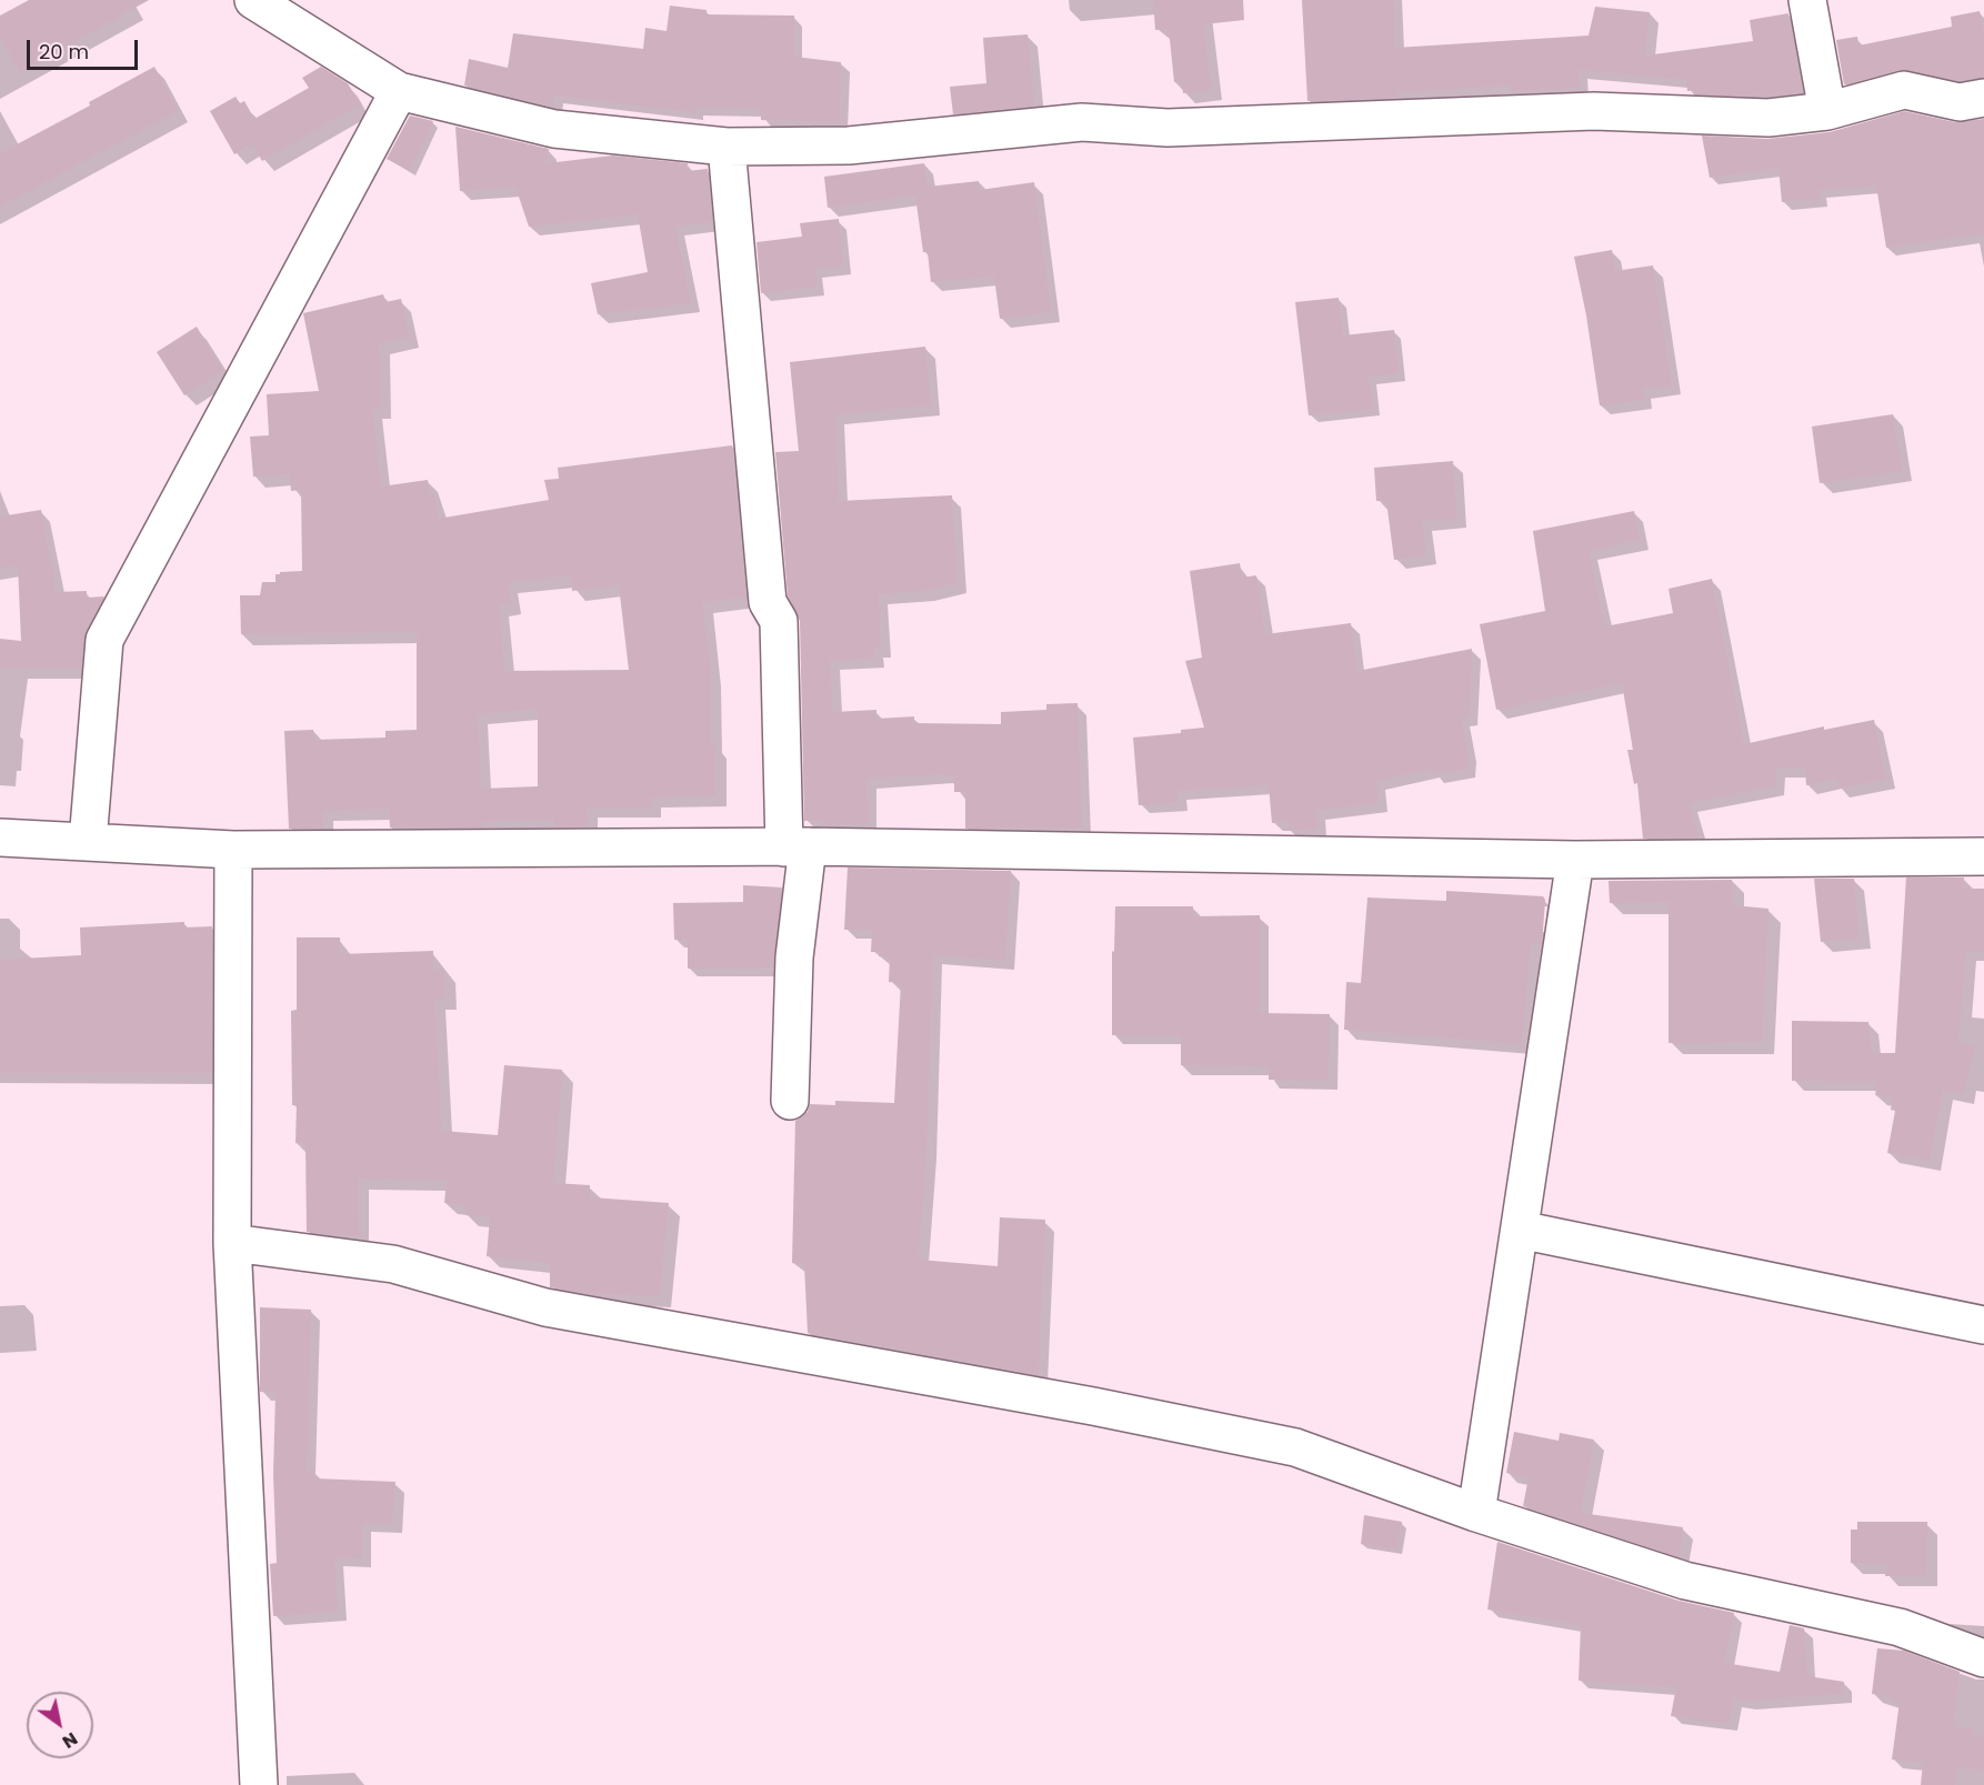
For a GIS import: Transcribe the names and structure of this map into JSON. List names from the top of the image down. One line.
{"scale_bar":"20 m","north":"bottom right"}
